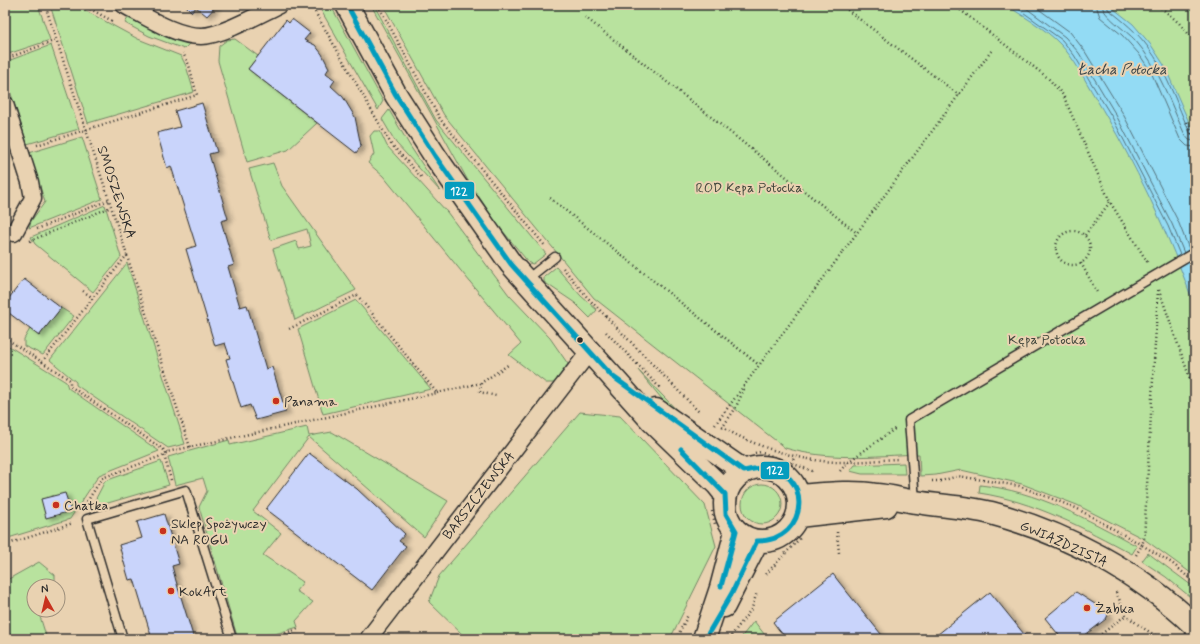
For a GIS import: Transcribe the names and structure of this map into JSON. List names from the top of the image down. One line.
{"streets":{"street":["BARSZCZEWSKA","GWIAŹDZISTA"],"path":["SMOSZEWSKA"]},"water":["Łacha Potocka"],"parks":["ROD Kępa Potocka","Kępa Potocka"],"places":["Panama","Chatka","Sklep Spożywczy NA ROGU","KokArt","Żabka"],"lines":["transit line 122"],"north":"top"}
